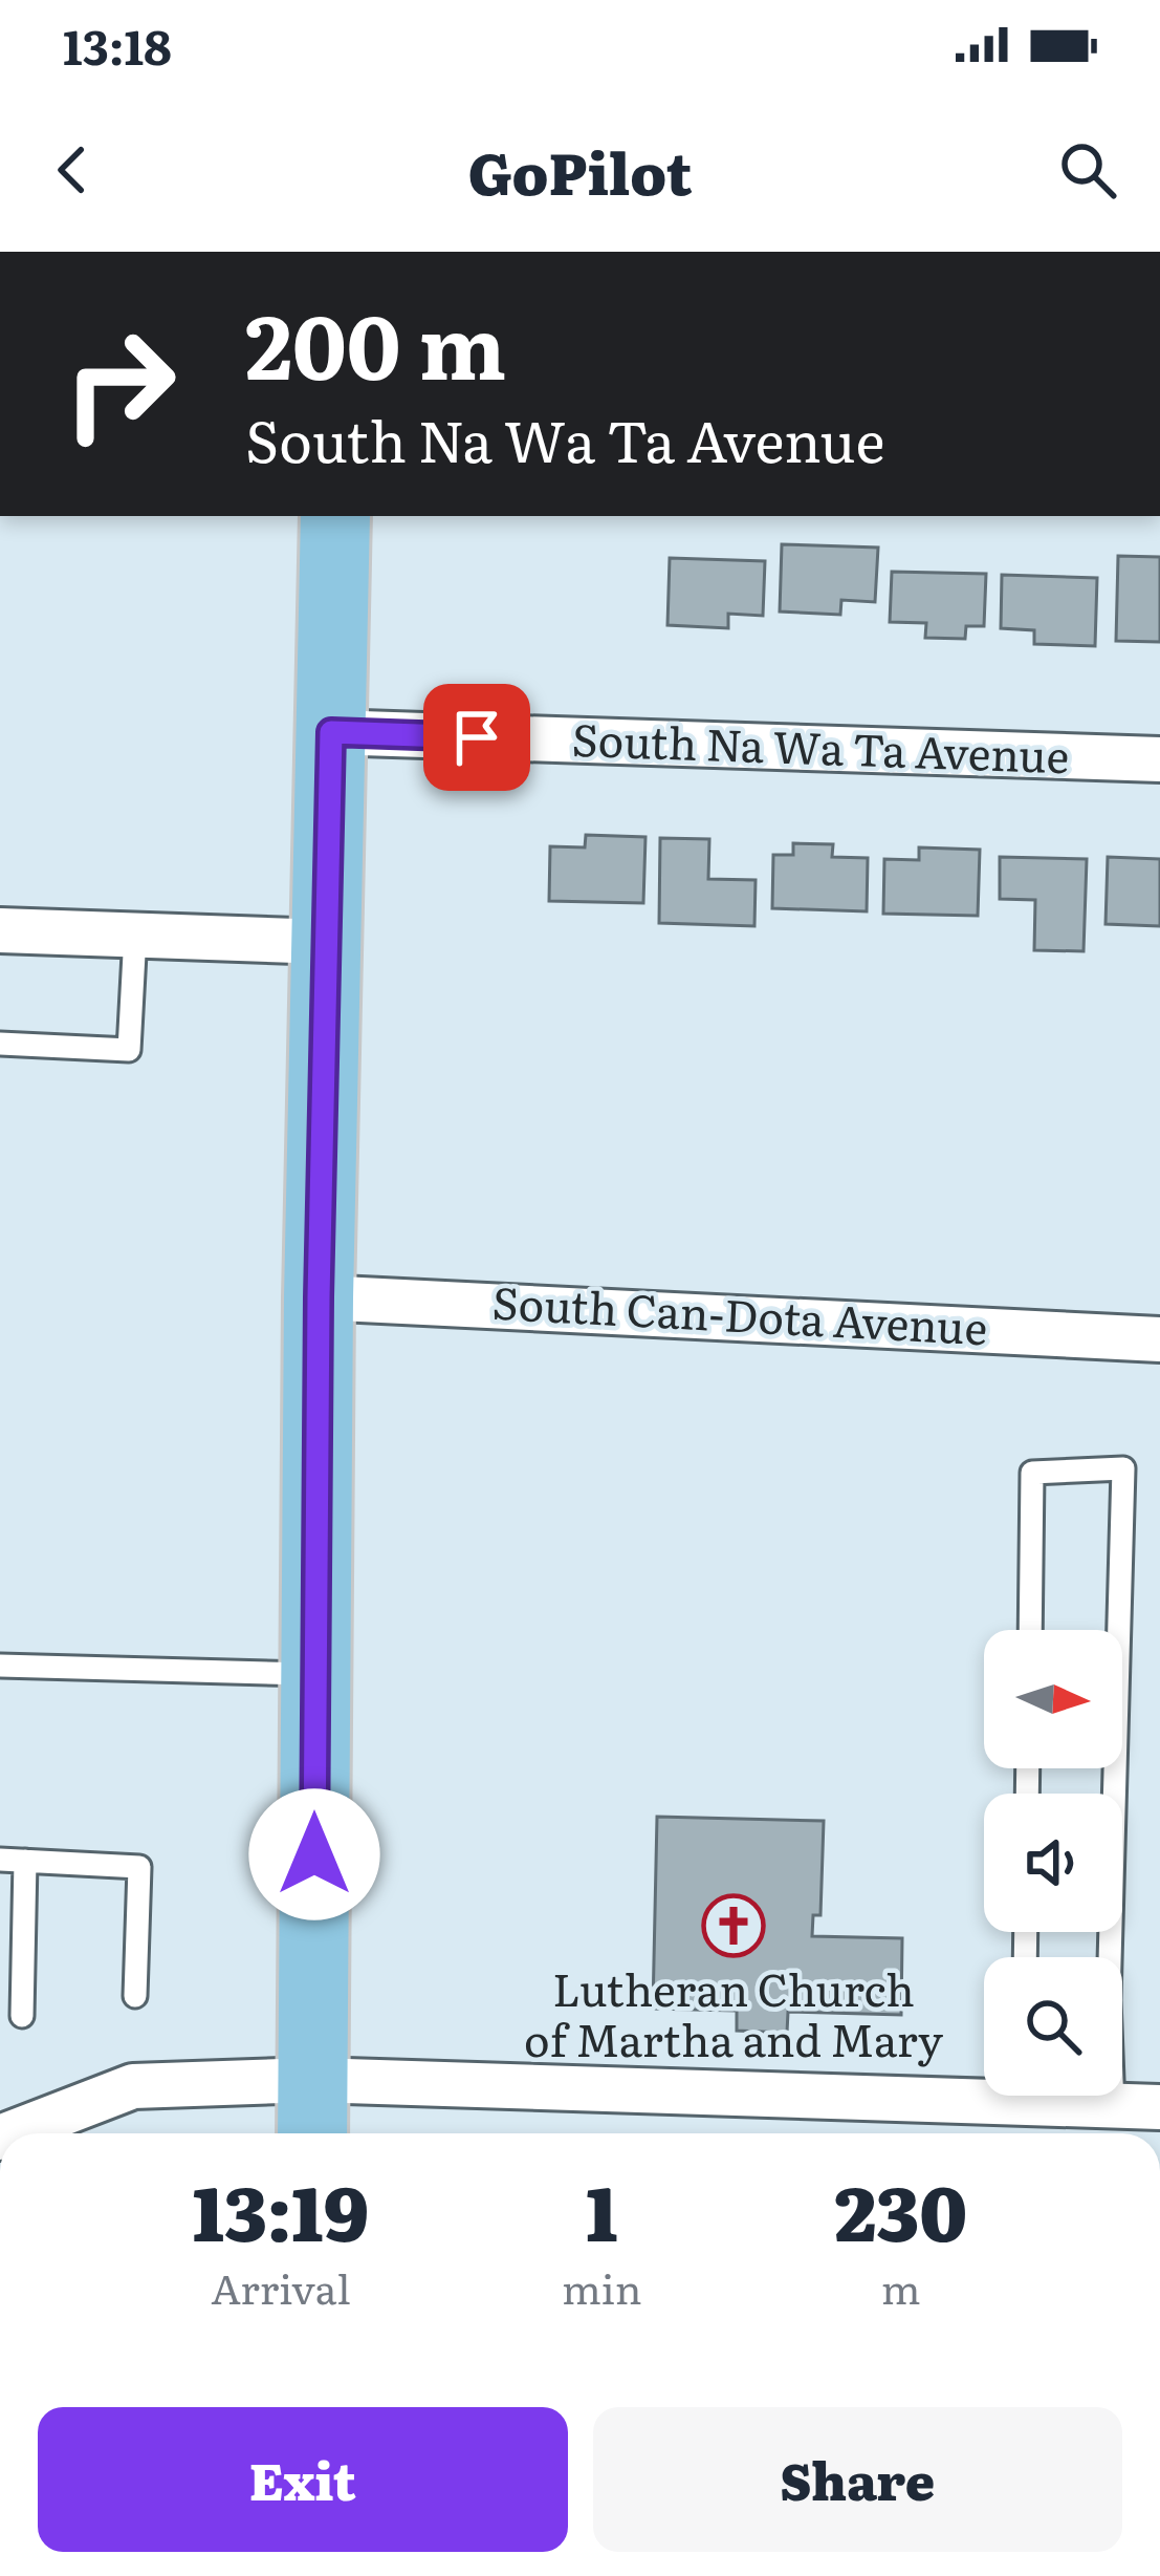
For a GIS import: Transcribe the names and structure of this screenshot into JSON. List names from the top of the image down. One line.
{"streets":{"street":["South Na Wa Ta Avenue","South Can-Dota Avenue"]},"places":{"church":["Lutheran Church of Martha and Mary"]},"north":"right","page":{"status":"13:18","header":"GoPilot","turn":["200 m","South Na Wa Ta Avenue"],"eta":["13:19","Arrival","1","min","230","m"],"buttons":["Exit","Share"]}}
